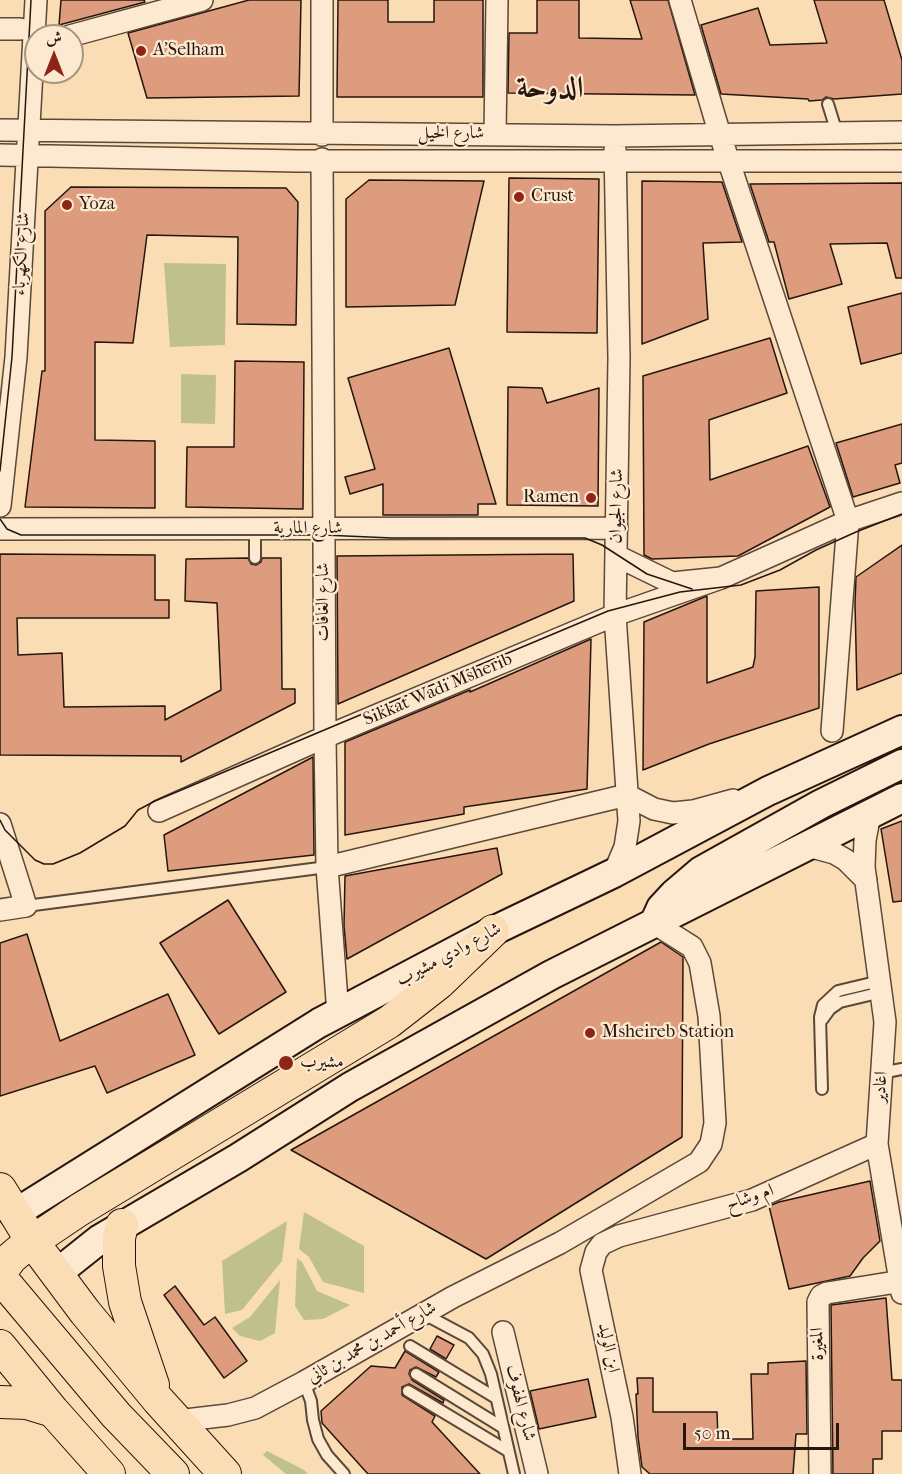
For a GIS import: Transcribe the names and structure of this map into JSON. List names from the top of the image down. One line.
{"streets":{"street":["شارع الخيل","شارع الكهرباء","شارع الجيوان","شارع المارية","شارع الغافات","Sikkat Wadi Msherib","شارع وادي مشيرب","اغادير","ام وشاح","شارع أحمد بن محمد بن ثاني","المغيرة","ابن الوليد","شارع الهفوف"]},"crossings":[["شارع الخيل","شارع الكهرباء"],["شارع الخيل","شارع الجيوان"],["شارع الخيل","شارع الغافات"],["شارع الجيوان","شارع المارية"],["شارع الجيوان","Sikkat Wadi Msherib"],["شارع الجيوان","شارع وادي مشيرب"],["شارع المارية","شارع الغافات"],["شارع الغافات","Sikkat Wadi Msherib"],["شارع الغافات","شارع وادي مشيرب"],["اغادير","ام وشاح"],["اغادير","المغيرة"],["ام وشاح","ابن الوليد"]],"districts":["الدوحة"],"places":["A'Selham","Crust","Yoza","Ramen","Msheireb Station","مشيرب"],"scale_bar":"50 m","north":"top"}
